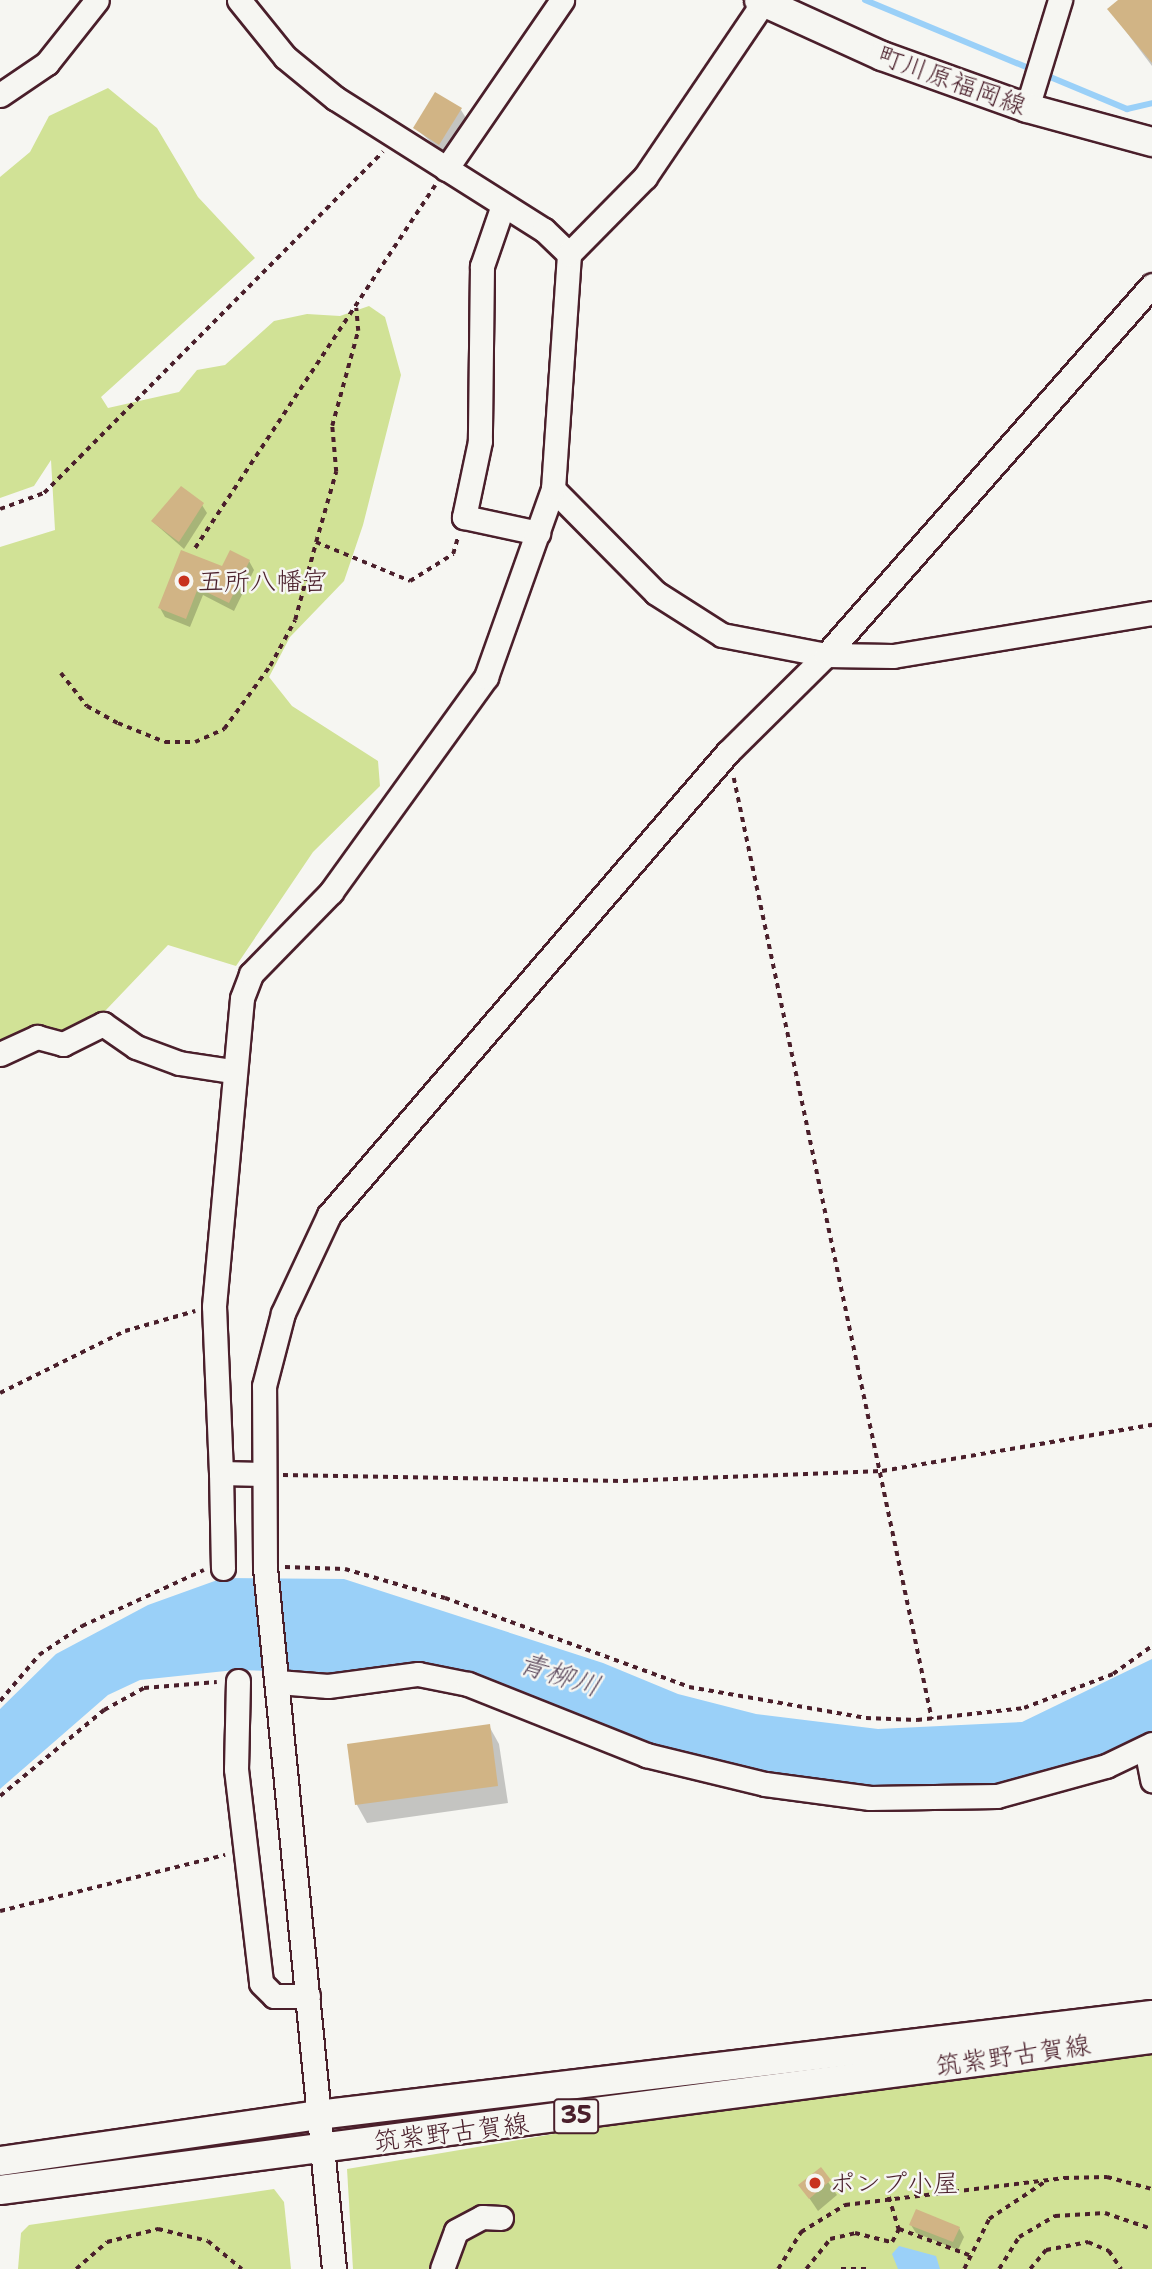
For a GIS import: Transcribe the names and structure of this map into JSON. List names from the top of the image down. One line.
{"streets":{"main road":["町川原福岡線","筑紫野古賀線","35"]},"water":["青柳川"],"places":["五所八幡宮","ポンプ小屋"]}
